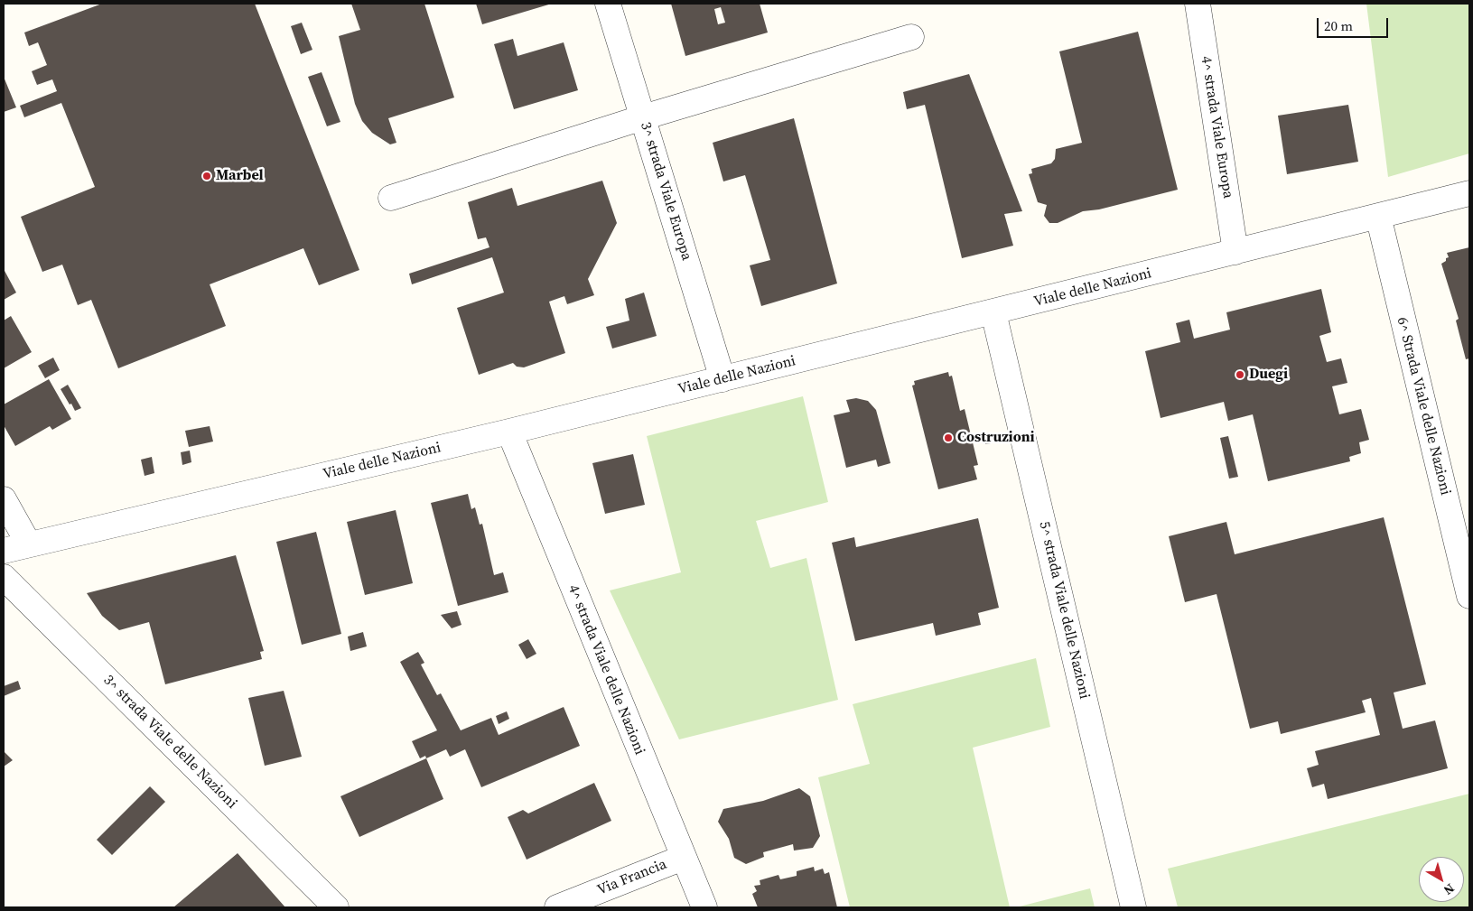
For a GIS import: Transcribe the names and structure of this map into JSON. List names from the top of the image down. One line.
{"streets":{"street":["4^ strada Viale Europa","3^ strada Viale Europa","Viale delle Nazioni","6^ Strada Viale delle Nazioni","5^ strada Viale delle Nazioni","4^ strada Viale delle Nazioni","3^ strada Viale delle Nazioni","Via Francia"]},"crossings":[["4^ strada Viale Europa","Viale delle Nazioni"],["3^ strada Viale Europa","Viale delle Nazioni"],["Viale delle Nazioni","6^ Strada Viale delle Nazioni"],["Viale delle Nazioni","5^ strada Viale delle Nazioni"],["Viale delle Nazioni","4^ strada Viale delle Nazioni"],["4^ strada Viale delle Nazioni","Via Francia"]],"places":["Marbel","Duegi","Costruzioni"],"scale_bar":"20 m","north":"bottom right"}
